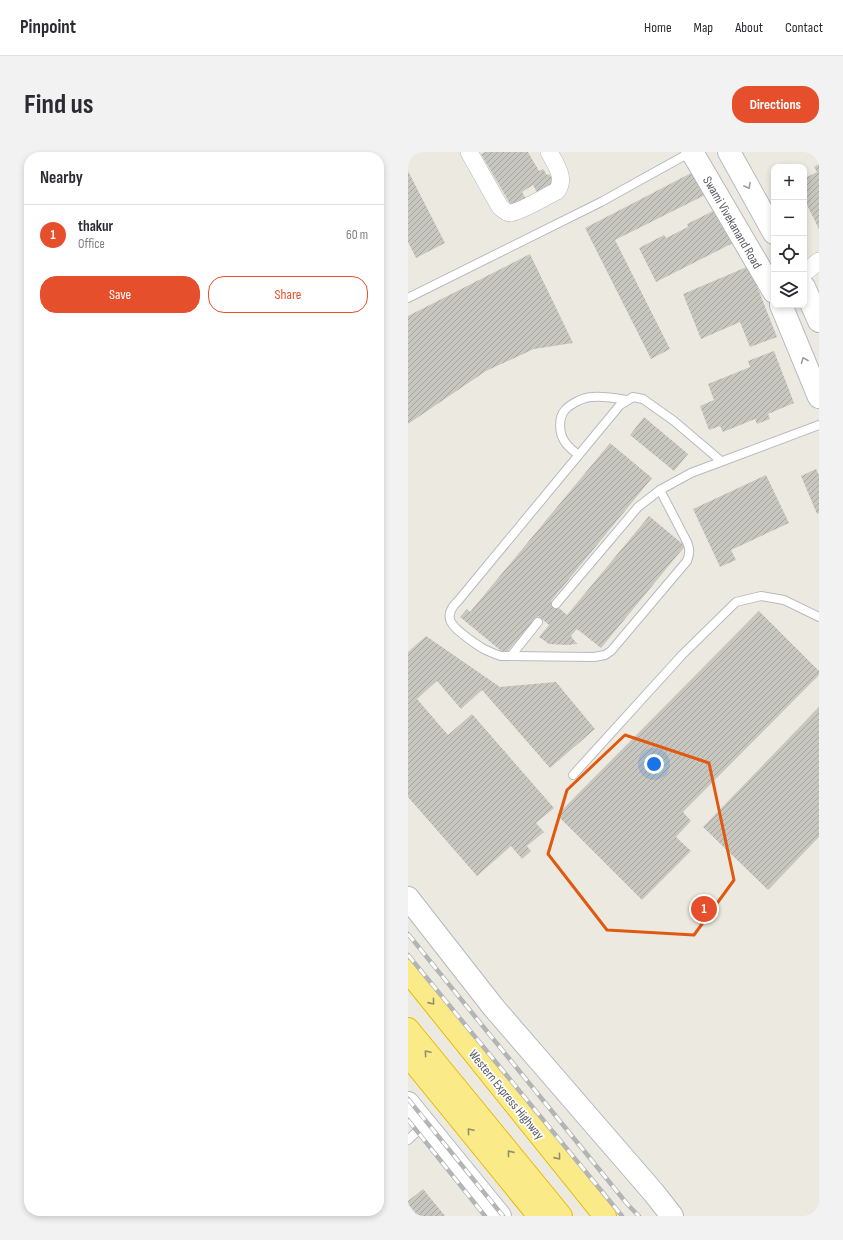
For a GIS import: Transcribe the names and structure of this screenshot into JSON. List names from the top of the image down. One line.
{"streets":{"highway":["Western Express Highway"],"street":["Swami Vivekanand Road"]},"one_way":["Swami Vivekanand Road"],"page":{"header":"Pinpoint","nav":["Home","Map","About","Contact"],"buttons":["Directions",["Save","Share"]],"title":"Find us","heading":"Nearby","map_buttons":["+","−"],"list":[{"mark":"1","name":"thakur","note":"Office","value":"60 m"}],"pins":"1"}}
